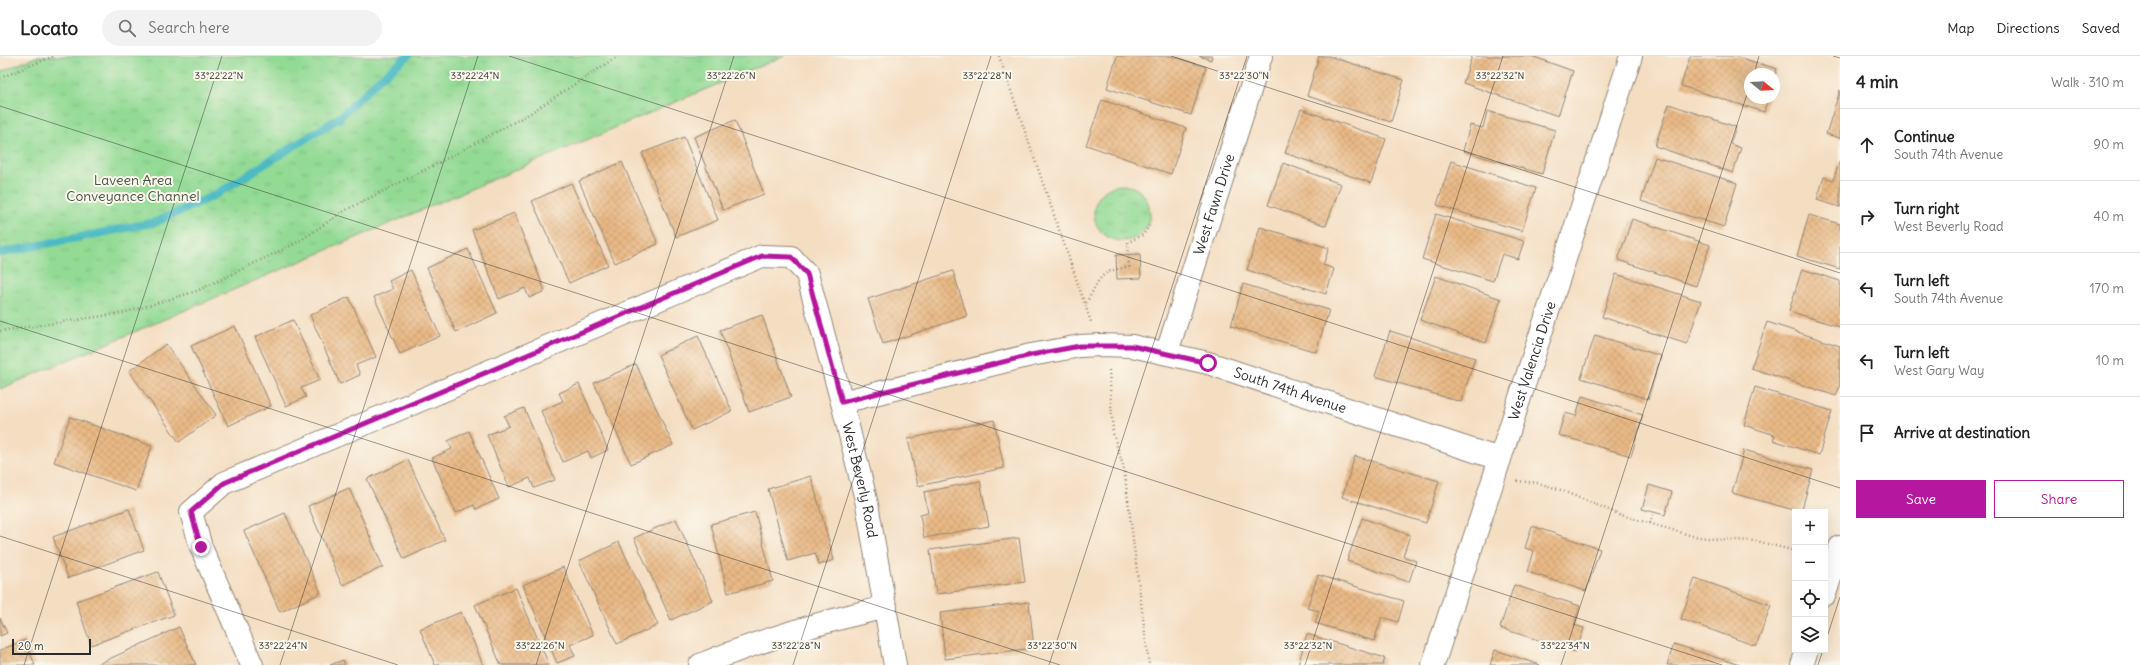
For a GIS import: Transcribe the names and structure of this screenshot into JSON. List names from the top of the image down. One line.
{"streets":{"street":["West Fawn Drive","West Valencia Drive","South 74th Avenue","West Beverly Road"]},"crossings":[["West Fawn Drive","South 74th Avenue"],["West Valencia Drive","South 74th Avenue"],["South 74th Avenue","West Beverly Road"]],"parks":["Laveen Area Conveyance Channel"],"scale_bar":"20 m","north":"right","page":{"header":"Locato","search":"Search here","nav":["Map","Directions","Saved"],"heading":["4 min","Walk · 310 m"],"list":[["Continue","South 74th Avenue","90 m"],["Turn right","West Beverly Road","40 m"],["Turn left","South 74th Avenue","170 m"],["Turn left","West Gary Way","10 m"],"Arrive at destination"],"buttons":["Save","Share"],"map_buttons":["+","−"],"scale":"20 m"},"coordinates":["33°22'22\"N","33°22'24\"N","33°22'26\"N","33°22'28\"N","33°22'30\"N","33°22'32\"N","33°22'34\"N"]}
